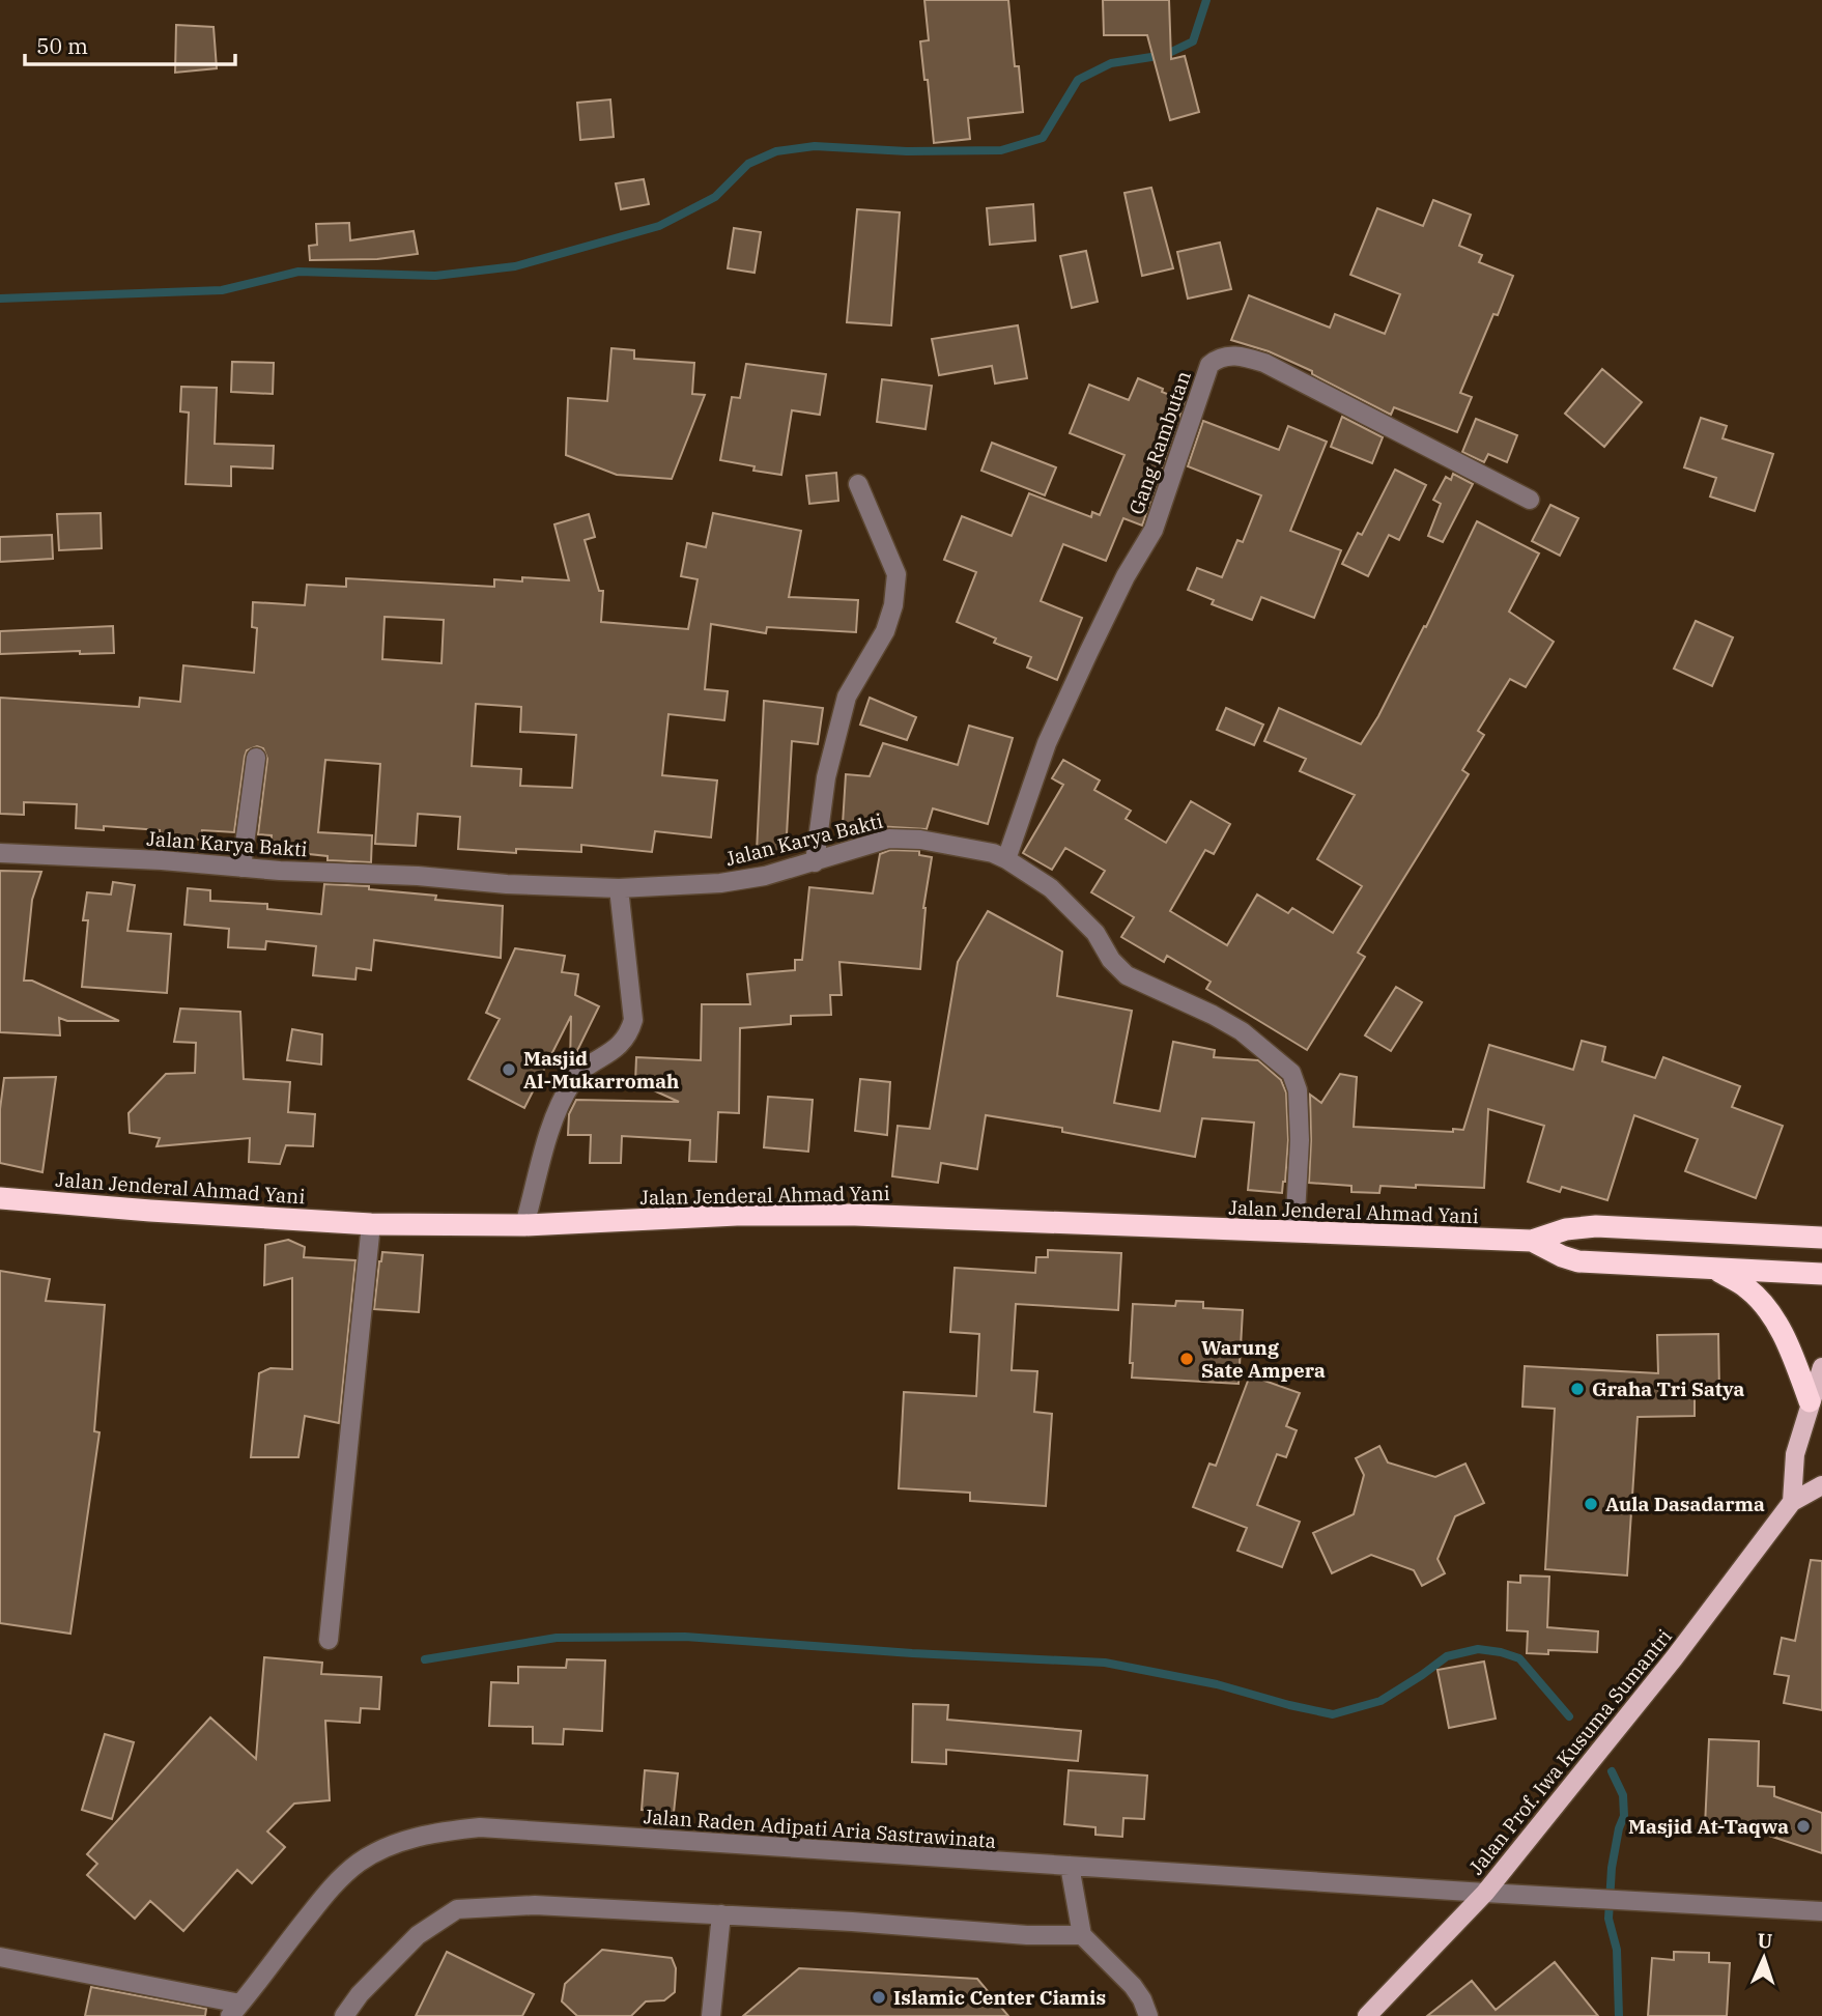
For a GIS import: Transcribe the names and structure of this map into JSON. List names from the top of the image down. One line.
{"streets":{"highway":["Jalan Jenderal Ahmad Yani"],"main road":["Jalan Prof. Iwa Kusuma Sumantri"],"street":["Gang Rambutan","Jalan Karya Bakti","Jalan Raden Adipati Aria Sastrawinata"]},"crossings":[["Gang Rambutan","Jalan Karya Bakti"],["Jalan Karya Bakti","Jalan Jenderal Ahmad Yani"],["Jalan Prof. Iwa Kusuma Sumantri","Jalan Raden Adipati Aria Sastrawinata"]],"places":["Masjid Al-Mukarromah","Warung Sate Ampera","Graha Tri Satya","Aula Dasadarma","Masjid At-Taqwa","Islamic Center Ciamis"],"scale_bar":"50 m","north":"top"}
